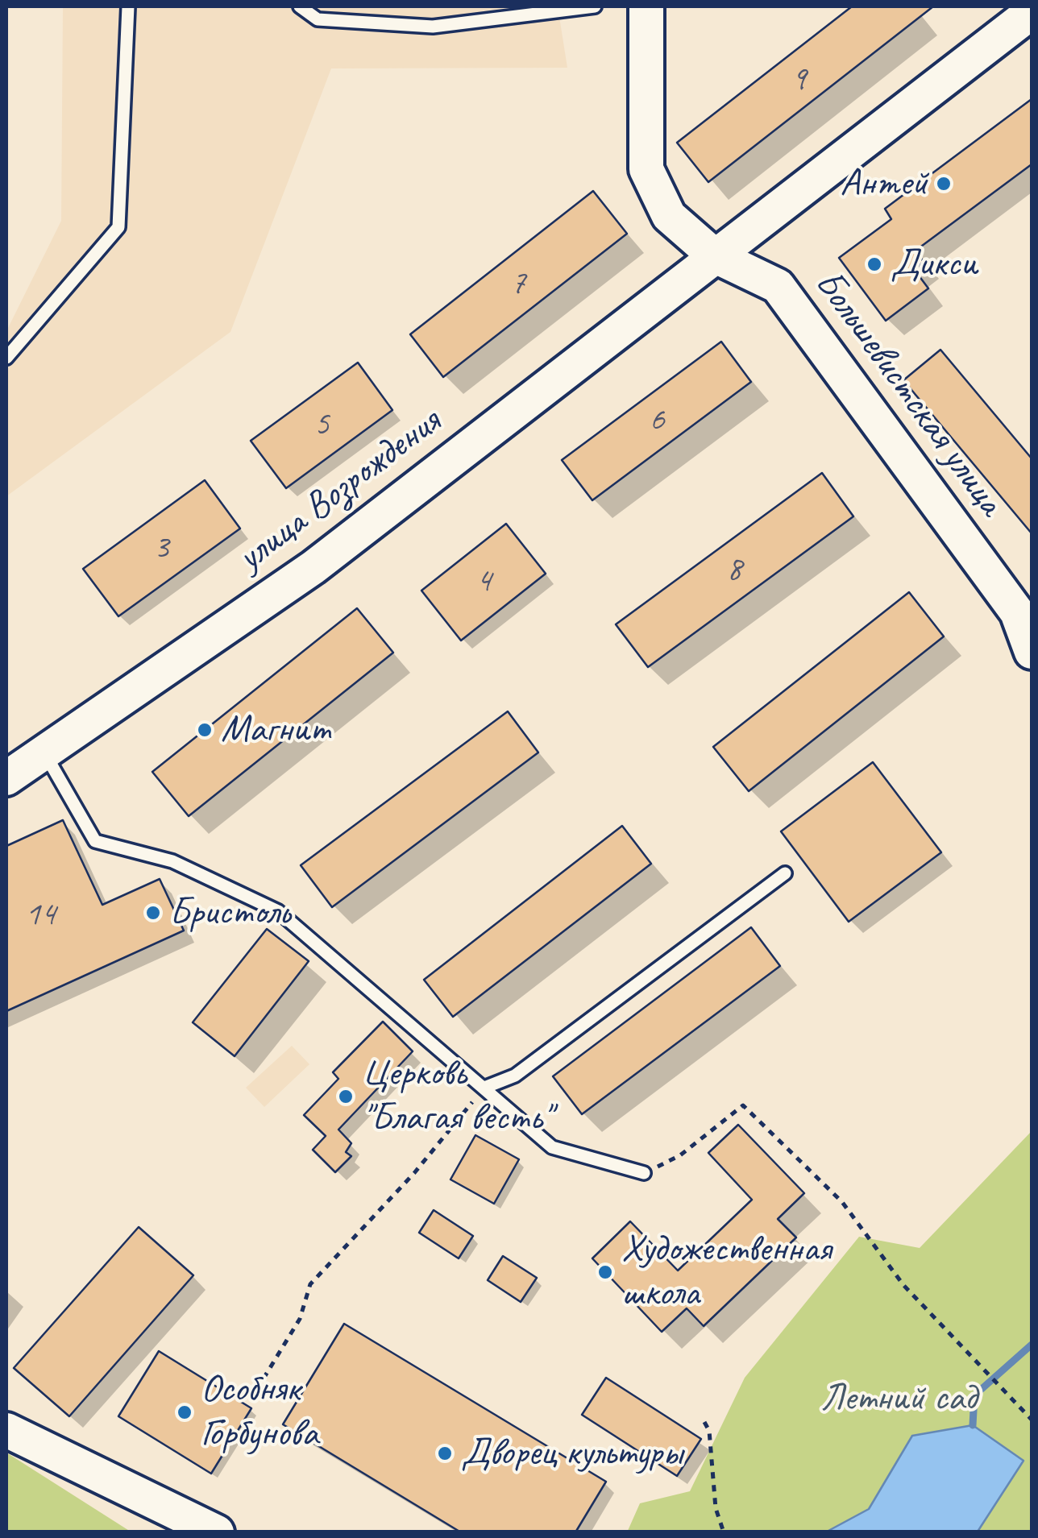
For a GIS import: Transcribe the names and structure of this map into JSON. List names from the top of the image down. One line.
{"streets":{"main road":["Большевистская улица","улица Возрождения"]},"crossings":[["Большевистская улица","улица Возрождения"]],"parks":["Летний сад"],"places":["Антей","Дикси","Магнит","Бристоль","Церковь \"Благая весть\"","Художественная школа","Особняк Горбунова","Дворец культуры"],"house_numbers":["9","7","6","5","3","8","4","14"]}
